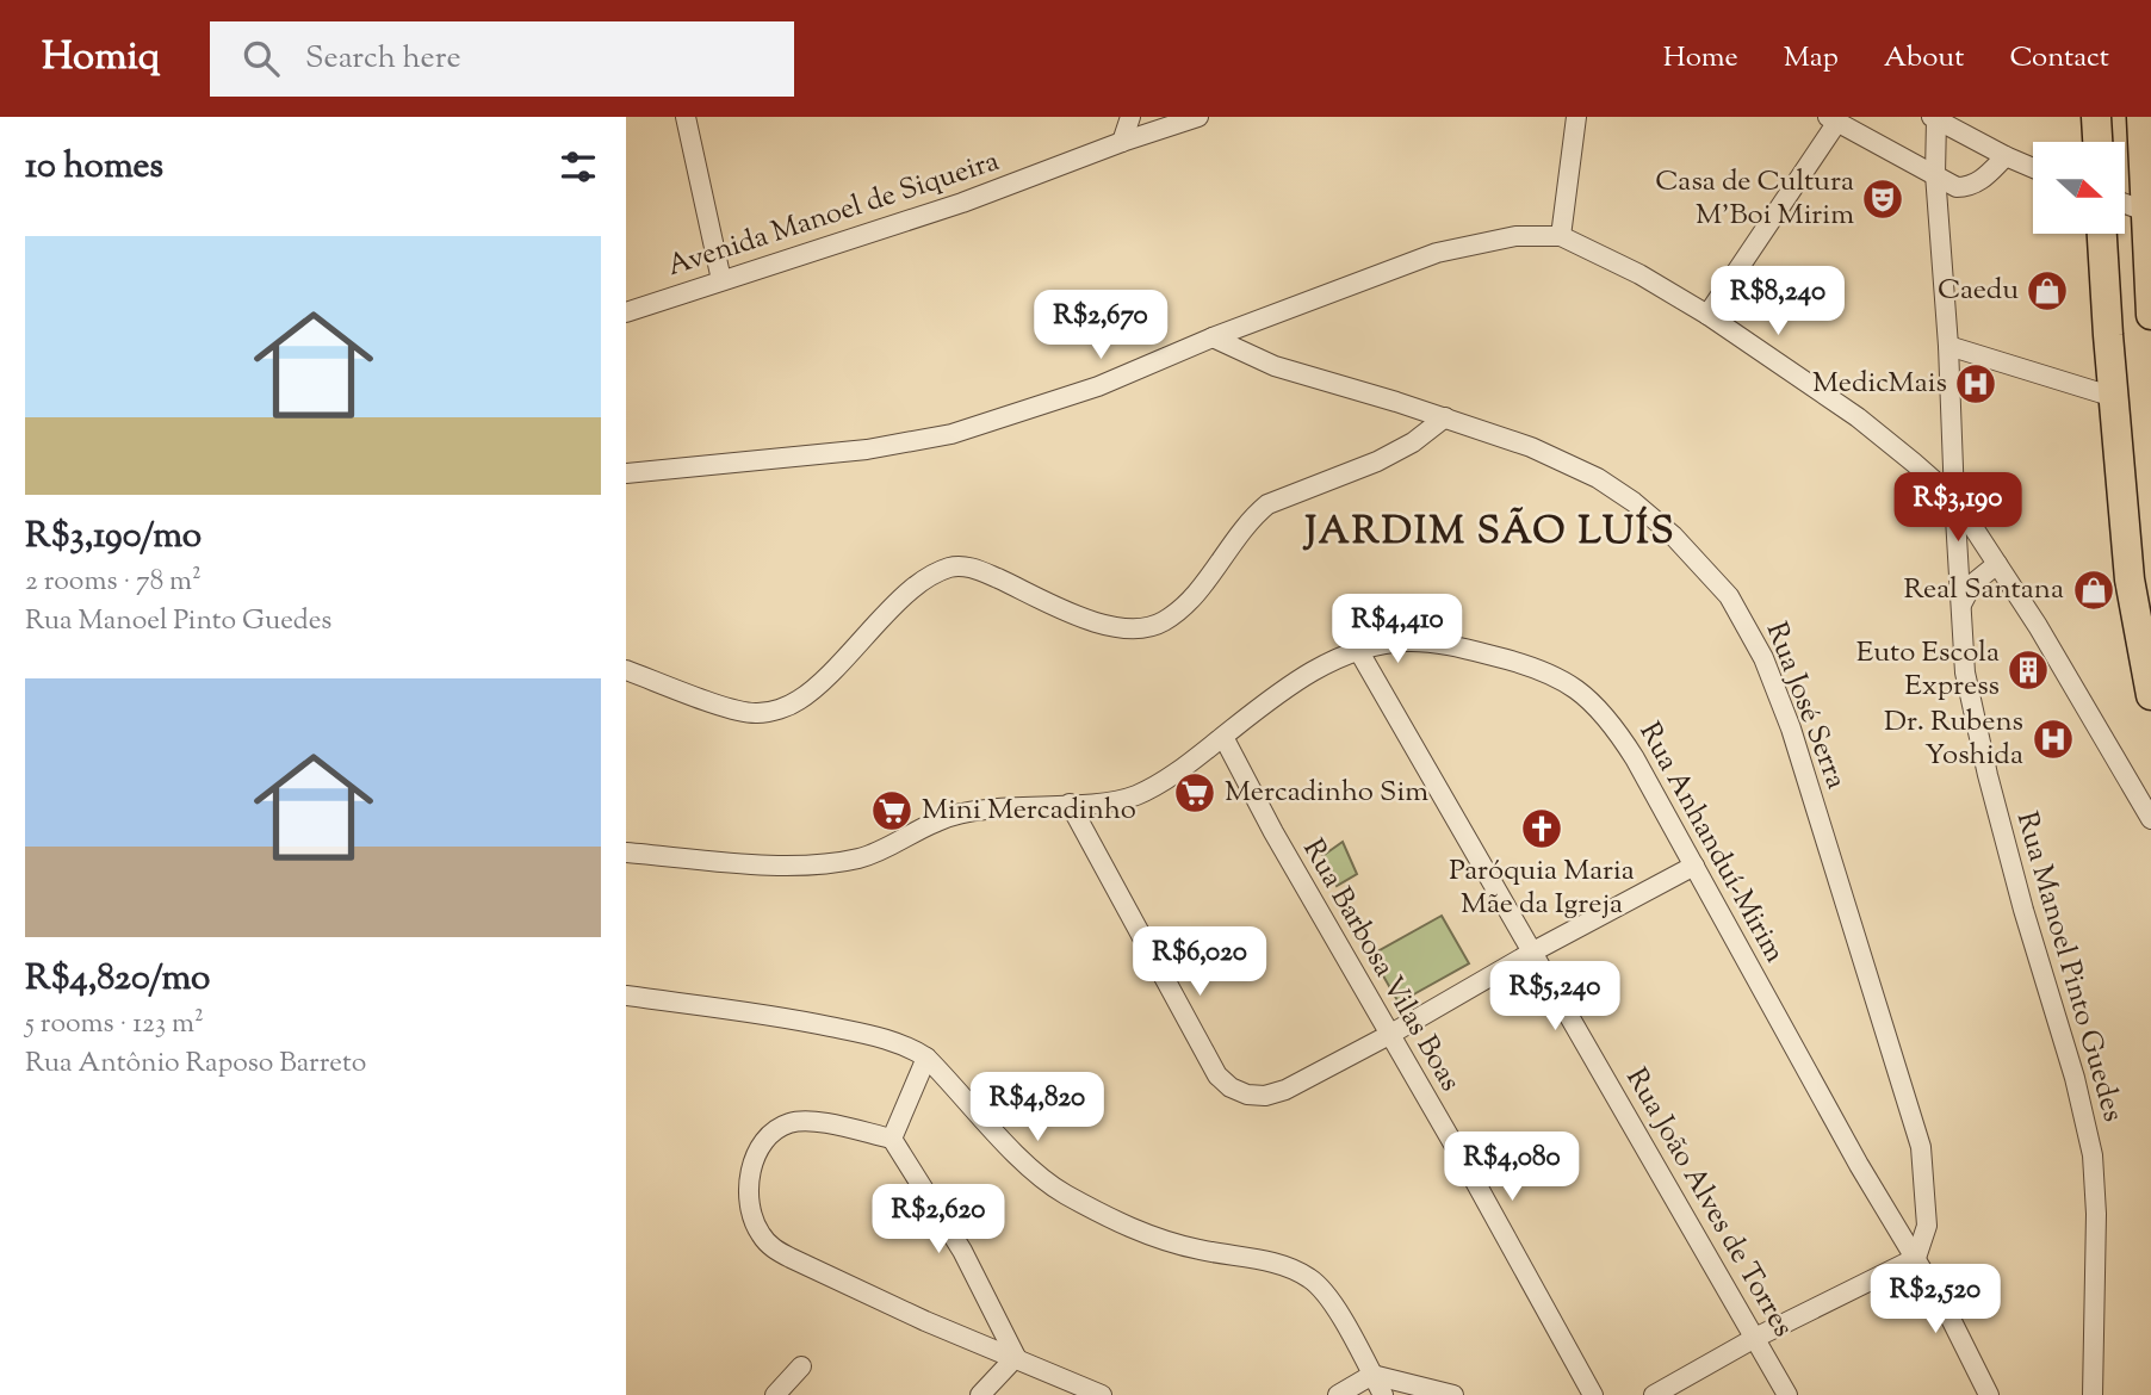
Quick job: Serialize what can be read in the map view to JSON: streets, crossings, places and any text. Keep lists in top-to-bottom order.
{
  "streets": {
    "street": [
      "Avenida Manoel de Siqueira",
      "Rua José Serra",
      "Rua Anhanduí-Mirim",
      "Rua Barbosa Vilas Boas",
      "Rua Manoel Pinto Guedes",
      "Rua João Alves de Torres"
    ]
  },
  "crossings": [
    ["Rua José Serra", "Rua Anhanduí-Mirim"],
    ["Rua Anhanduí-Mirim", "Rua Barbosa Vilas Boas"],
    ["Rua Anhanduí-Mirim", "Rua João Alves de Torres"]
  ],
  "districts": ["JARDIM SÃO LUÍS"],
  "places": {
    "theatre": ["Casa de Cultura M'Boi Mirim"],
    "shop": ["Caedu", "Real Santana"],
    "hospital": ["MedicMais", "Dr. Rubens Yoshida"],
    "building": ["Euto Escola Express"],
    "supermarket": ["Mercadinho Sim", "Mini Mercadinho"],
    "church": ["Paróquia Maria Mãe da Igreja"]
  },
  "north": "right",
  "page": {
    "header": "Homiq",
    "search": "Search here",
    "nav": [
      "Home",
      "Map",
      "About",
      "Contact"
    ],
    "heading": "10 homes",
    "list": [
      {
        "name": "R$3,190/mo",
        "note": "2 rooms · 78 m² · Rua Manoel Pinto Guedes"
      },
      {
        "name": "R$4,820/mo",
        "note": "5 rooms · 123 m² · Rua Antônio Raposo Barreto"
      }
    ],
    "price": [
      "R$8,240",
      "R$2,670",
      "R$3,190",
      "R$4,410",
      "R$6,020",
      "R$5,240",
      "R$4,820",
      "R$4,080",
      "R$2,620",
      "R$2,520"
    ]
  }
}
